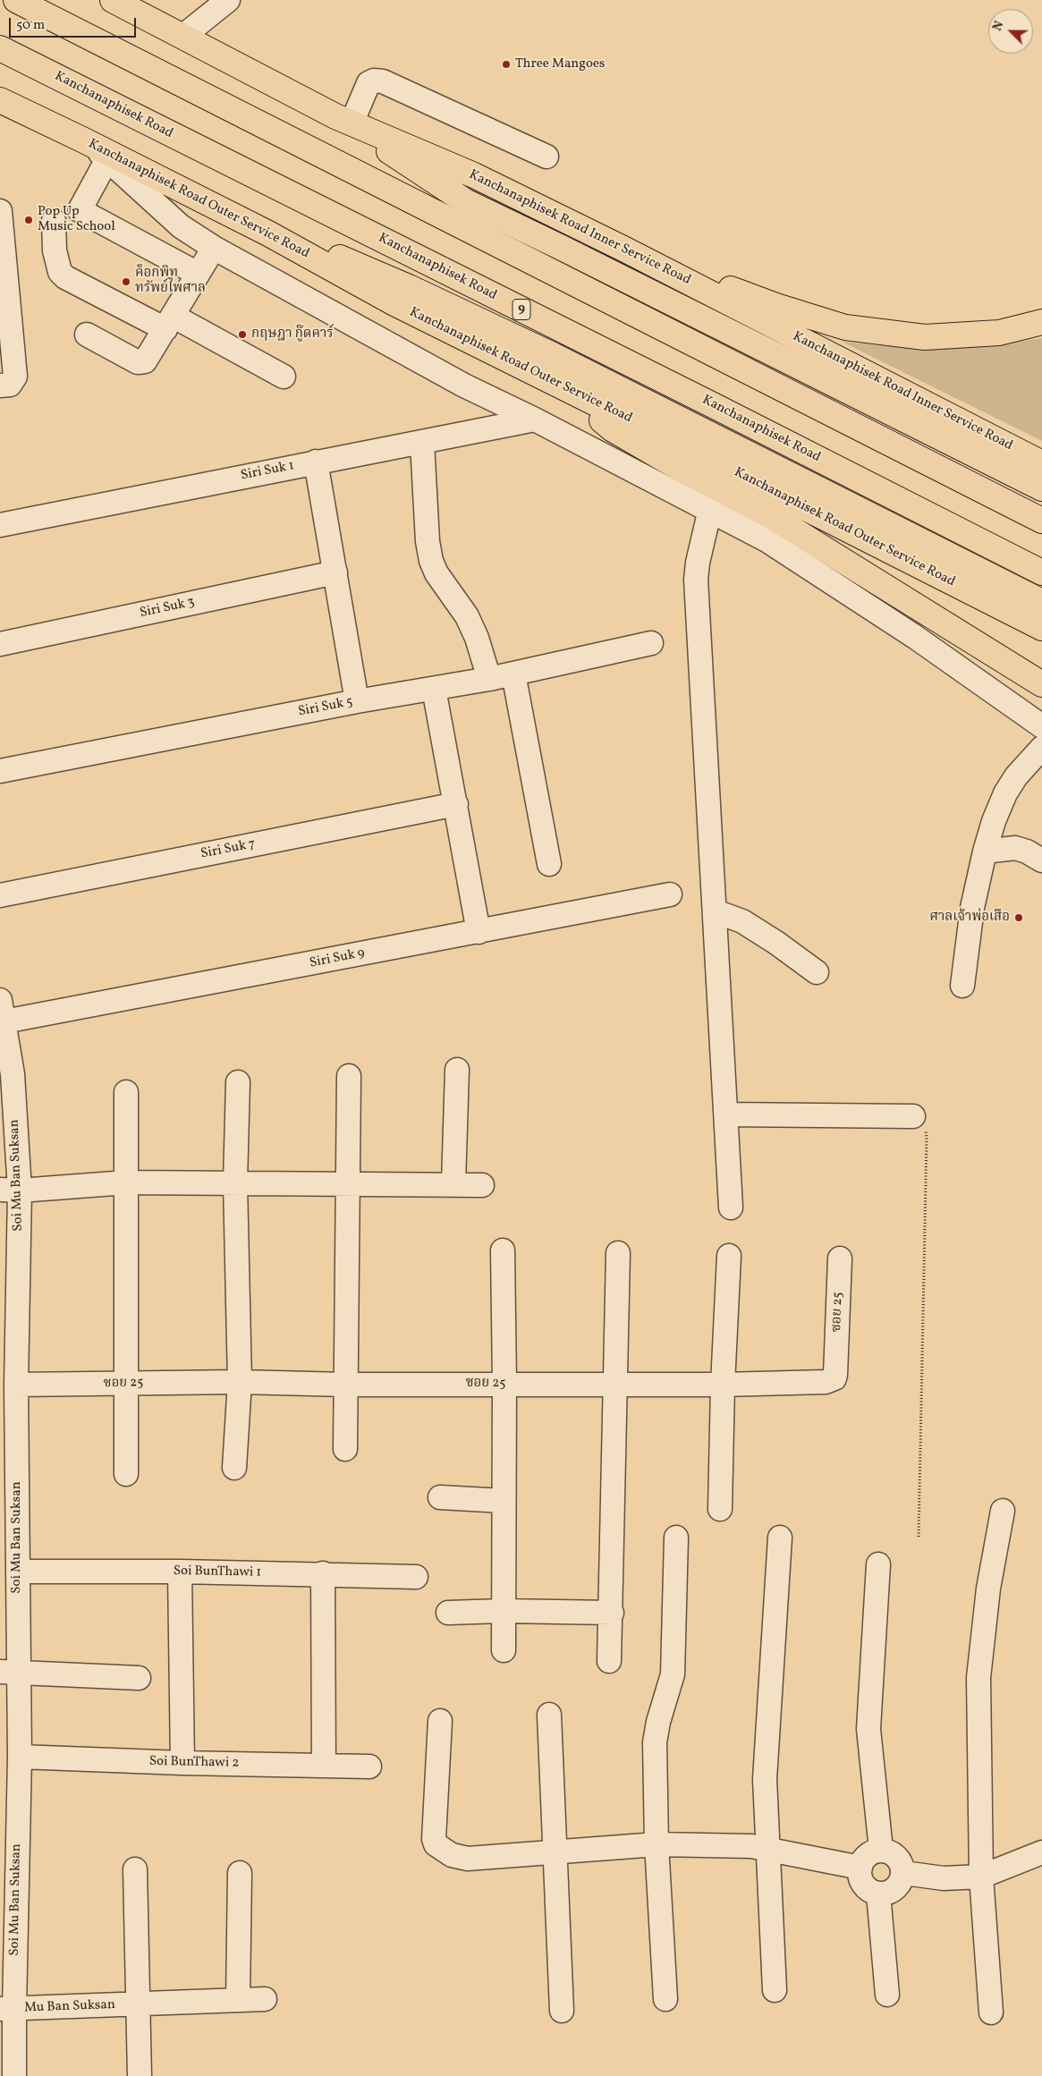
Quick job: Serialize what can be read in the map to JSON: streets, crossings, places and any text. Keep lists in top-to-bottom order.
{
  "streets": {
    "main road": [
      "Kanchanaphisek Road",
      "Kanchanaphisek Road Outer Service Road",
      "Kanchanaphisek Road Inner Service Road",
      "9"
    ],
    "street": [
      "Siri Suk 1",
      "Siri Suk 3",
      "Siri Suk 5",
      "Siri Suk 7",
      "Siri Suk 9",
      "Soi Mu Ban Suksan",
      "ซอย 25",
      "Soi BunThawi 1",
      "Soi BunThawi 2",
      "Mu Ban Suksan"
    ]
  },
  "crossings": [
    ["Siri Suk 9", "Soi Mu Ban Suksan"],
    ["Soi Mu Ban Suksan", "ซอย 25"],
    ["Soi Mu Ban Suksan", "Soi BunThawi 1"],
    ["Soi Mu Ban Suksan", "Soi BunThawi 2"],
    ["Soi Mu Ban Suksan", "Mu Ban Suksan"]
  ],
  "places": [
    "Three Mangoes",
    "Pop Up Music School",
    "ค็อกพิท ทรัพย์ไพศาล",
    "กฤษฎา กู๊ดคาร์",
    "ศาลเจ้าพ่อเสือ"
  ],
  "scale_bar": "50 m",
  "north": "top left"
}
